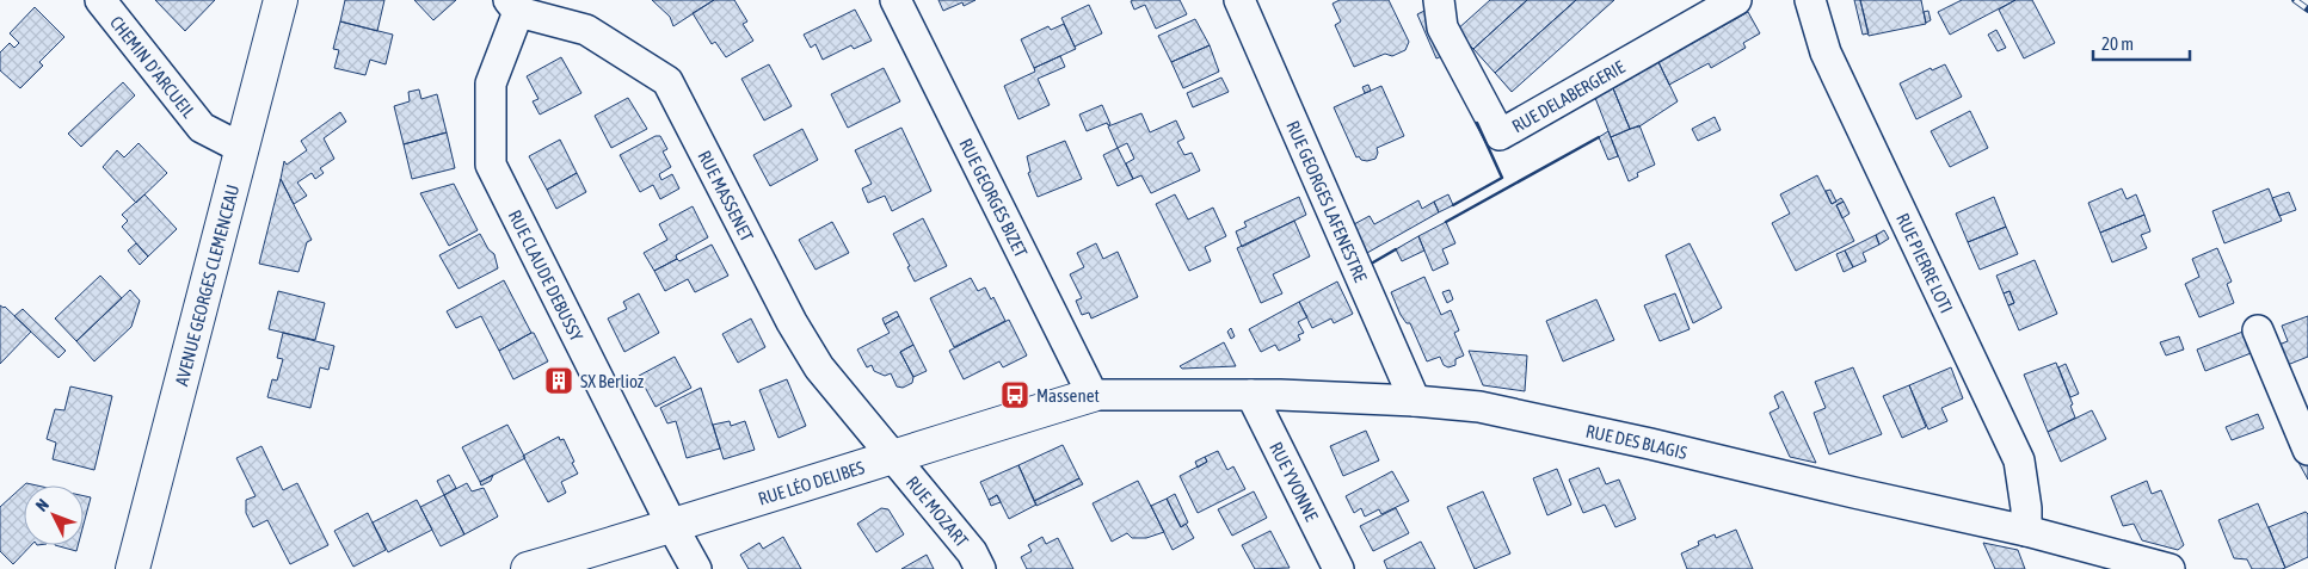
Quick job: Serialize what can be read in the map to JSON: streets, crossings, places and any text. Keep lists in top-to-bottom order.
{
  "streets": {
    "street": [
      "CHEMIN D'ARCUEIL",
      "RUE DELABERGERIE",
      "RUE MASSENET",
      "RUE GEORGES BIZET",
      "RUE GEORGES LAFENESTRE",
      "RUE PIERRE LOTI",
      "RUE CLAUDE DEBUSSY",
      "AVENUE GEORGES CLEMENCEAU",
      "RUE DES BLAGIS",
      "RUE LÉO DELIBES",
      "RUE YVONNE",
      "RUE MOZART"
    ]
  },
  "crossings": [
    ["CHEMIN D'ARCUEIL", "AVENUE GEORGES CLEMENCEAU"],
    ["RUE MASSENET", "RUE CLAUDE DEBUSSY"],
    ["RUE MASSENET", "RUE LÉO DELIBES"],
    ["RUE MASSENET", "RUE MOZART"],
    ["RUE GEORGES BIZET", "RUE DES BLAGIS"],
    ["RUE GEORGES BIZET", "RUE LÉO DELIBES"],
    ["RUE GEORGES LAFENESTRE", "RUE DES BLAGIS"],
    ["RUE PIERRE LOTI", "RUE DES BLAGIS"],
    ["RUE CLAUDE DEBUSSY", "RUE LÉO DELIBES"],
    ["RUE DES BLAGIS", "RUE LÉO DELIBES"],
    ["RUE DES BLAGIS", "RUE YVONNE"],
    ["RUE LÉO DELIBES", "RUE MOZART"]
  ],
  "places": {
    "building": ["SX Berlioz"],
    "bus stop": ["Massenet"]
  },
  "scale_bar": "20 m",
  "north": "top left"
}
